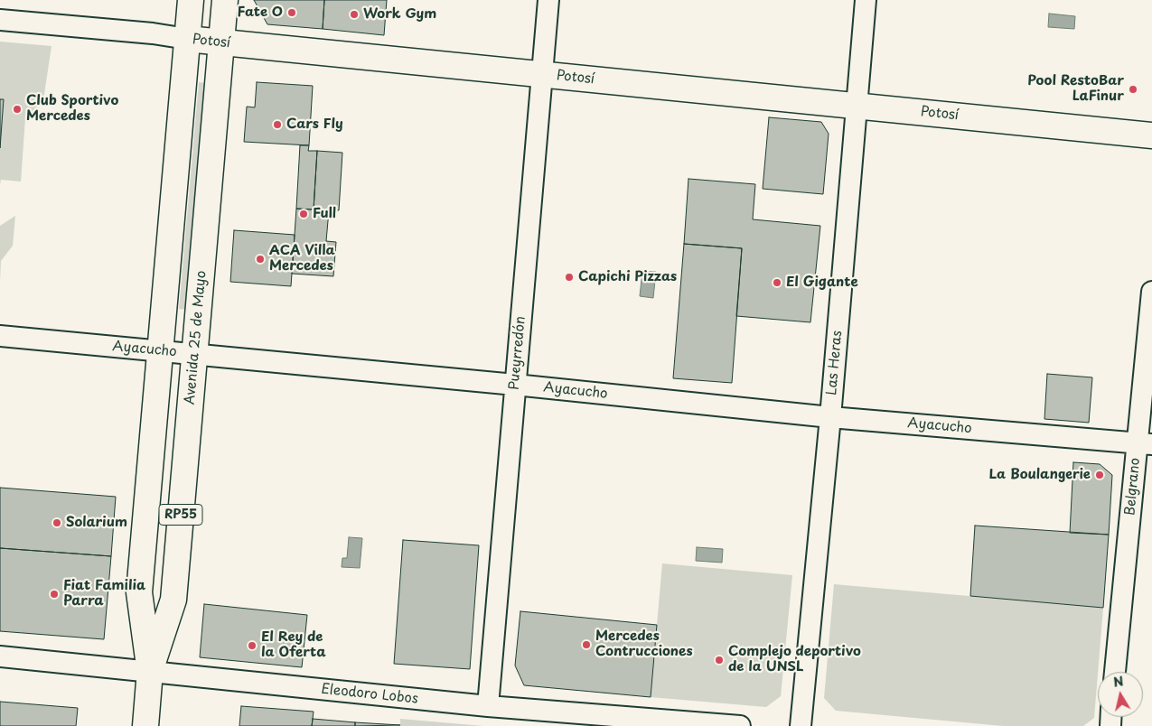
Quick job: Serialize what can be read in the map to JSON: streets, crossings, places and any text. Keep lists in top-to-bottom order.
{
  "streets": {
    "main road": ["Potosí", "Avenida 25 de Mayo", "RP55"],
    "street": [
      "Ayacucho",
      "Pueyrredón",
      "Las Heras",
      "Belgrano",
      "Eleodoro Lobos"
    ]
  },
  "crossings": [
    ["Potosí", "Avenida 25 de Mayo"],
    ["Potosí", "Pueyrredón"],
    ["Potosí", "Las Heras"],
    ["Avenida 25 de Mayo", "Ayacucho"],
    ["Avenida 25 de Mayo", "Eleodoro Lobos"],
    ["Ayacucho", "Pueyrredón"],
    ["Ayacucho", "Las Heras"],
    ["Ayacucho", "Belgrano"],
    ["Pueyrredón", "Eleodoro Lobos"]
  ],
  "places": [
    "Fate O",
    "Work Gym",
    "Pool RestoBar LaFinur",
    "Club Sportivo Mercedes",
    "Cars Fly",
    "Full",
    "ACA Villa Mercedes",
    "Capichi Pizzas",
    "El Gigante",
    "La Boulangerie",
    "Solarium",
    "Fiat Familia Parra",
    "Mercedes Contrucciones",
    "El Rey de la Oferta",
    "Complejo deportivo de la UNSL"
  ],
  "north": "top"
}
